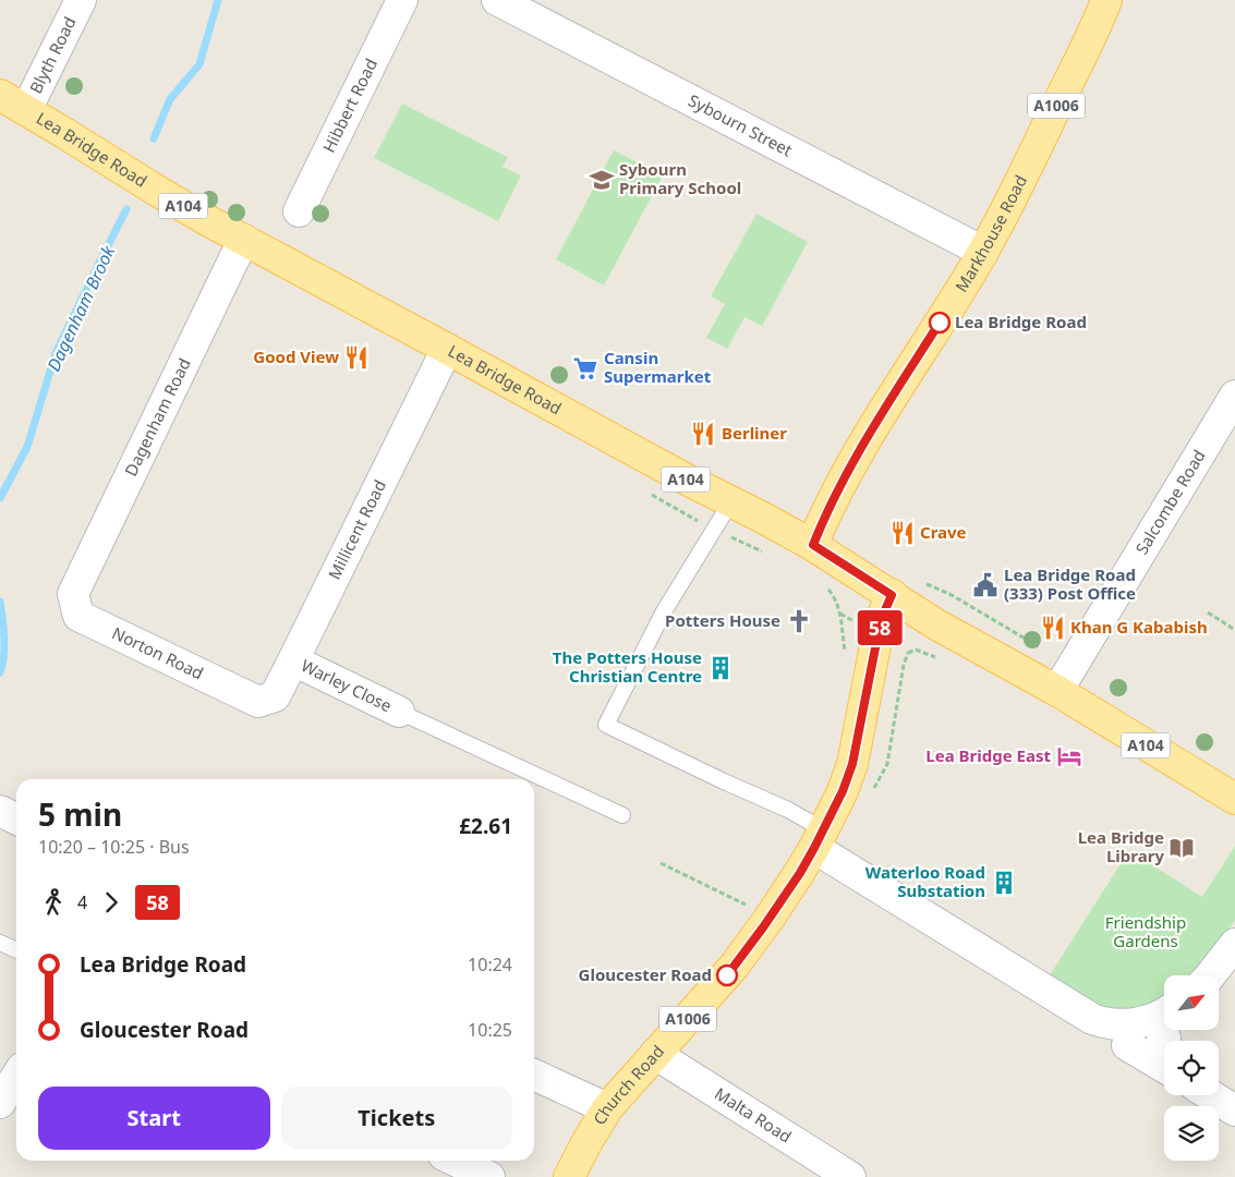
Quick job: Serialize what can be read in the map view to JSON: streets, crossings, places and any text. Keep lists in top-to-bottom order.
{
  "streets": {
    "main road": [
      "A1006",
      "Lea Bridge Road",
      "A104",
      "Markhouse Road",
      "Church Road"
    ],
    "street": [
      "Blyth Road",
      "Hibbert Road",
      "Sybourn Street",
      "Dagenham Road",
      "Salcombe Road",
      "Millicent Road",
      "Norton Road",
      "Warley Close",
      "Malta Road"
    ]
  },
  "crossings": [
    ["Blyth Road", "Lea Bridge Road"],
    ["Sybourn Street", "Markhouse Road"],
    ["Lea Bridge Road", "Markhouse Road"],
    ["Lea Bridge Road", "Dagenham Road"],
    ["Lea Bridge Road", "Salcombe Road"],
    ["Lea Bridge Road", "Millicent Road"],
    ["Lea Bridge Road", "Church Road"],
    ["Dagenham Road", "Norton Road"],
    ["Millicent Road", "Norton Road"],
    ["Millicent Road", "Warley Close"],
    ["Church Road", "Malta Road"]
  ],
  "water": ["Dagenham Brook"],
  "parks": ["Friendship Gardens"],
  "places": {
    "school or university": ["Sybourn Primary School"],
    "other": ["Lea Bridge Road", "Gloucester Road"],
    "restaurant": [
      "Good View",
      "Berliner",
      "Crave",
      "Khan G Kababish"
    ],
    "supermarket": ["Cansin Supermarket"],
    "public building": ["Lea Bridge Road (333) Post Office"],
    "church": ["Potters House"],
    "building": ["The Potters House Christian Centre", "Waterloo Road Substation"],
    "hotel": ["Lea Bridge East"],
    "library": ["Lea Bridge Library"]
  },
  "lines": ["bus line 58"],
  "north": "top right",
  "page": {
    "on_map": "58",
    "heading": ["5 min", "10:20 – 10:25 · Bus", "£2.61"],
    "legs": ["4", "58"],
    "list": [
      {
        "name": "Lea Bridge Road",
        "value": "10:24"
      },
      {
        "name": "Gloucester Road",
        "value": "10:25"
      }
    ],
    "buttons": ["Start", "Tickets"]
  }
}
